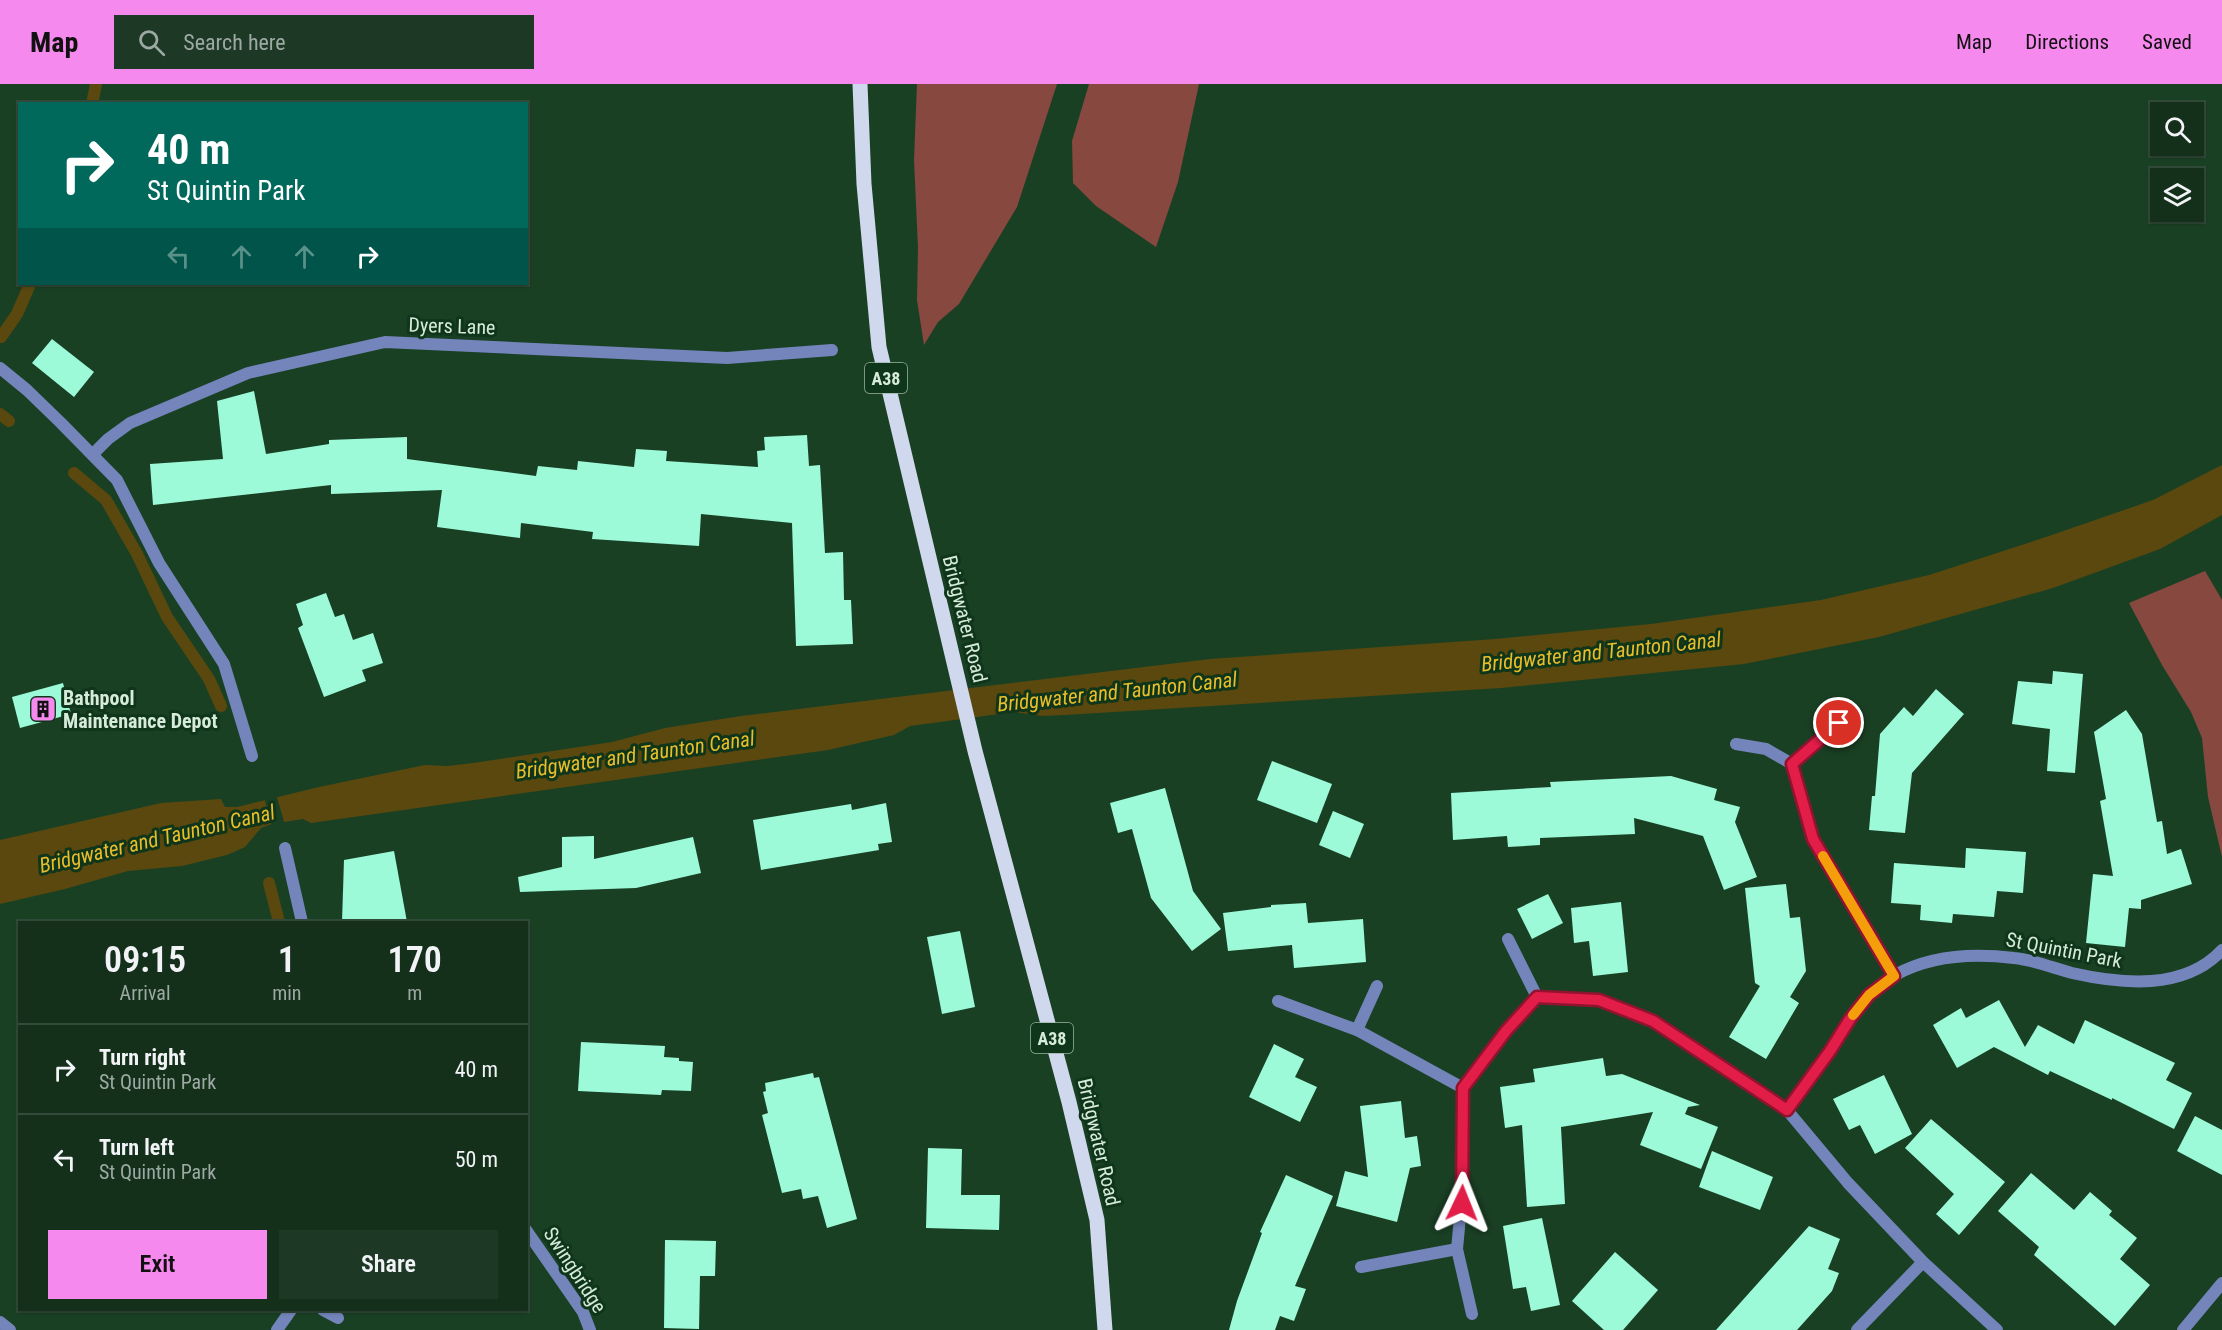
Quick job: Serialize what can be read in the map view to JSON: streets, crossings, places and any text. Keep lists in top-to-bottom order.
{
  "streets": {
    "main road": ["A38", "Bridgwater Road"],
    "street": ["Dyers Lane", "St Quintin Park", "Swingbridge"]
  },
  "water": ["Bridgwater and Taunton Canal"],
  "places": {
    "building": ["Bathpool Maintenance Depot"]
  },
  "page": {
    "header": "Map",
    "search": "Search here",
    "nav": ["Map", "Directions", "Saved"],
    "turn": ["40 m", "St Quintin Park"],
    "eta": [
      "09:15",
      "Arrival",
      "1",
      "min",
      "170",
      "m"
    ],
    "list": [
      {
        "name": "Turn right",
        "note": "St Quintin Park",
        "value": "40 m"
      },
      {
        "name": "Turn left",
        "note": "St Quintin Park",
        "value": "50 m"
      }
    ],
    "buttons": ["Exit", "Share"]
  }
}
